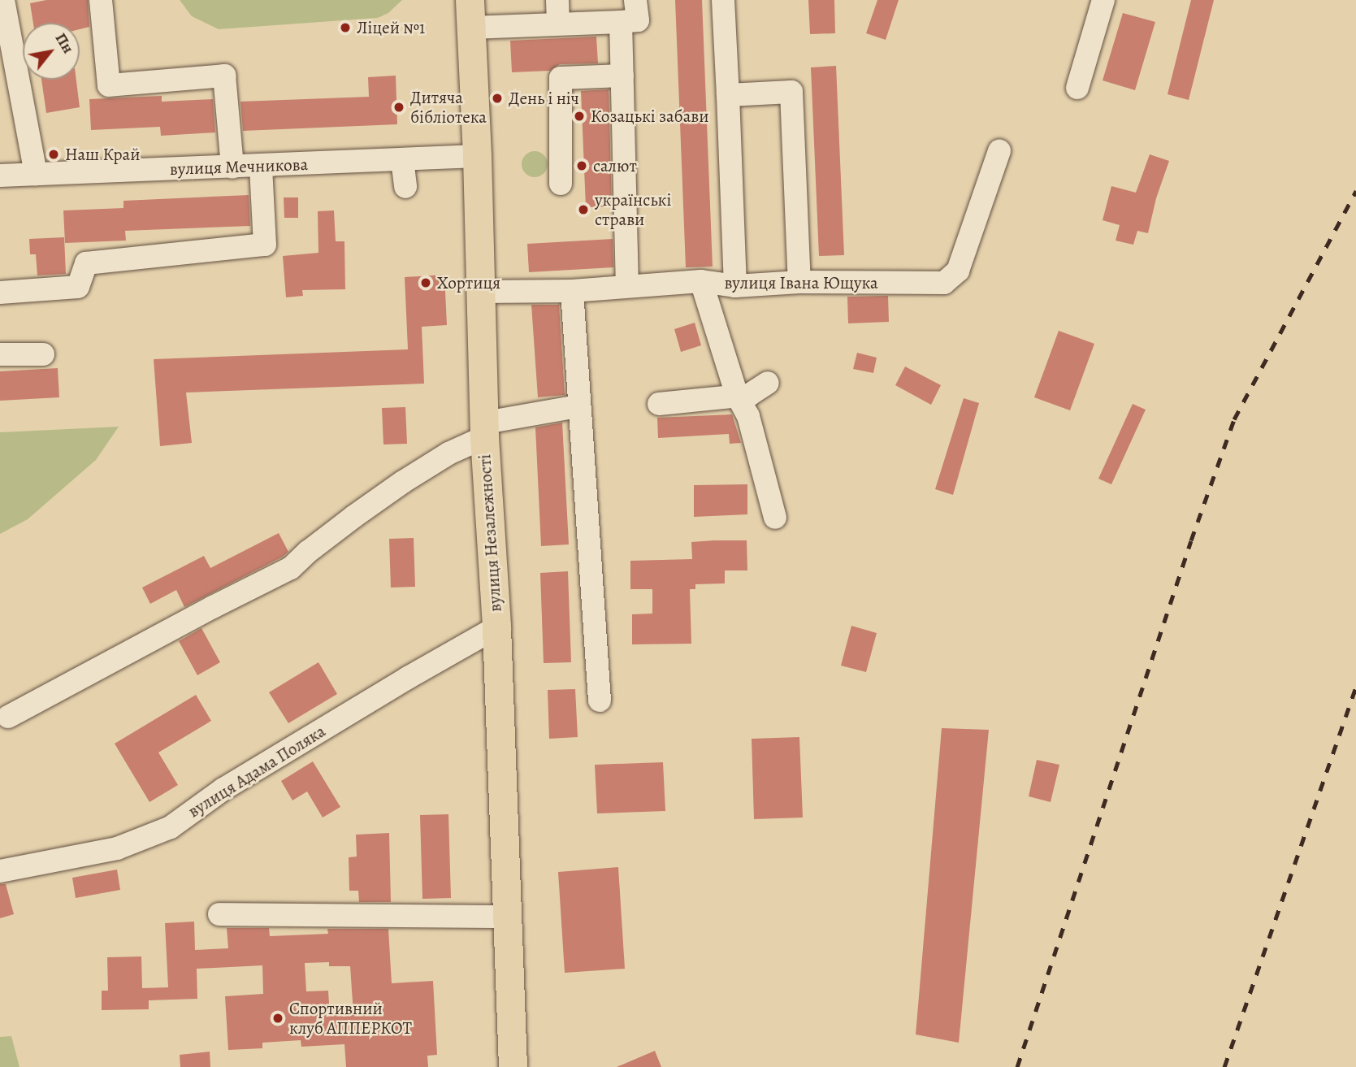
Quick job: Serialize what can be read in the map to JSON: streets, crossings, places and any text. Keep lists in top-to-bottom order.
{
  "streets": {
    "main road": ["вулиця Незалежності"],
    "street": ["вулиця Мечникова", "вулиця Івана Ющука", "вулиця Адама Поляка"]
  },
  "crossings": [
    ["вулиця Мечникова", "вулиця Незалежності"],
    ["вулиця Івана Ющука", "вулиця Незалежності"],
    ["вулиця Незалежності", "вулиця Адама Поляка"]
  ],
  "places": [
    "Ліцей №1",
    "День і ніч",
    "Дитяча бібліотека",
    "Козацькі забави",
    "Наш Край",
    "салют",
    "українські страви",
    "Хортиця",
    "Спортивний клуб АППЕРКОТ"
  ],
  "north": "top right"
}
